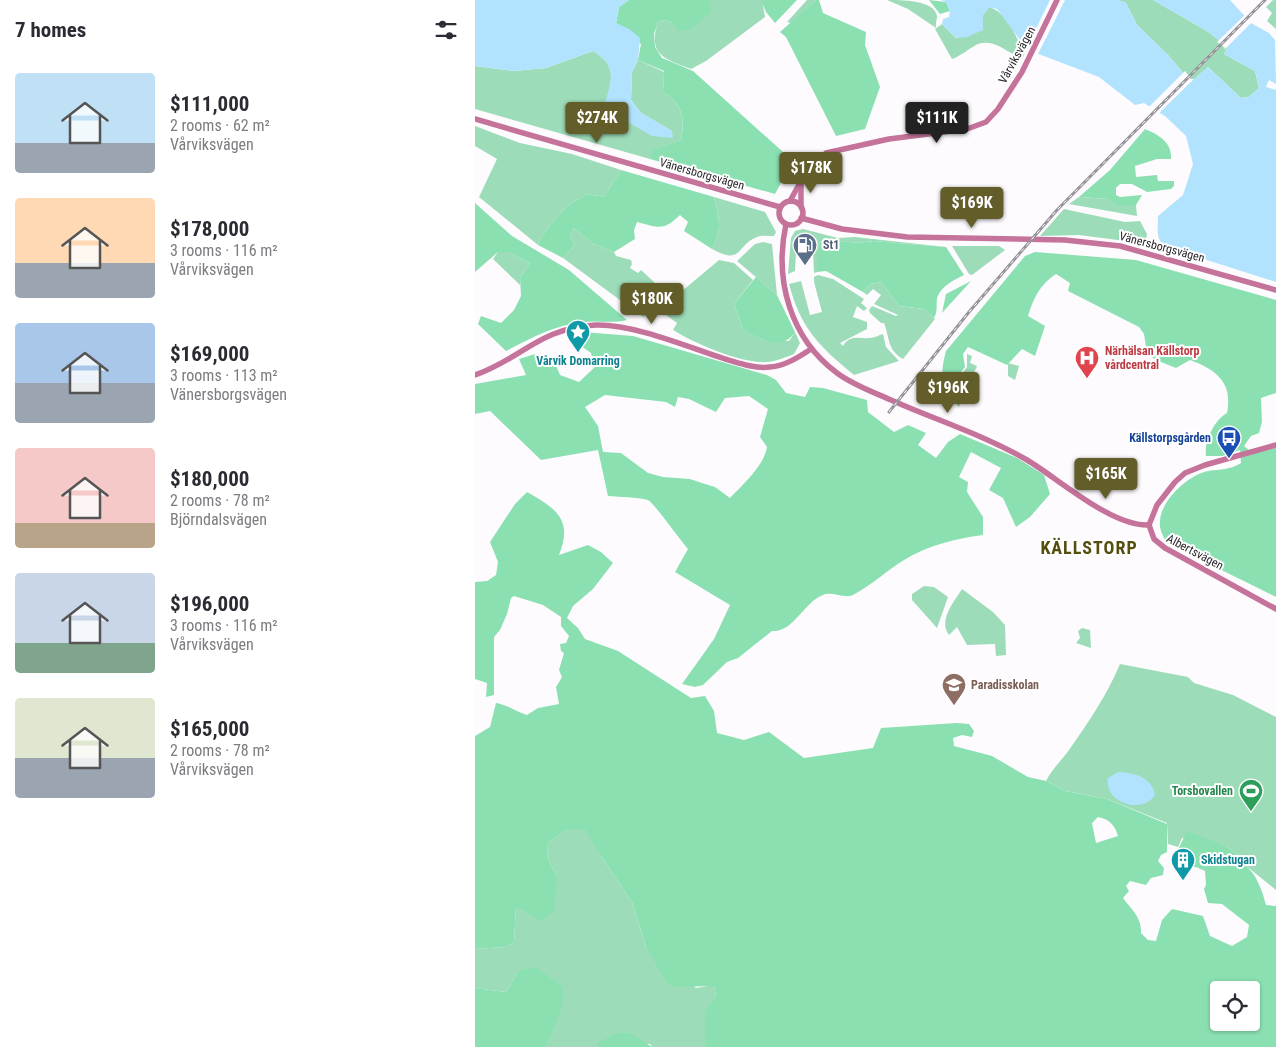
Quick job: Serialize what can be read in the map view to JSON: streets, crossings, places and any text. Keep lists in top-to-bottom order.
{
  "streets": {
    "street": ["Vårviksvägen", "Vänersborgsvägen", "Albertsvägen"]
  },
  "crossings": [
    ["Vårviksvägen", "Vänersborgsvägen"]
  ],
  "districts": ["KÄLLSTORP"],
  "places": {
    "fuel station": ["St1"],
    "place": ["Vårvik Domarring"],
    "hospital": ["Närhälsan Källstorp vårdcentral"],
    "bus stop": ["Källstorpsgården"],
    "school or university": ["Paradisskolan"],
    "sports": ["Torsbovallen"],
    "building": ["Skidstugan"]
  },
  "page": {
    "heading": "7 homes",
    "list": [
      {
        "name": "$111,000",
        "note": "2 rooms · 62 m² · Vårviksvägen"
      },
      {
        "name": "$178,000",
        "note": "3 rooms · 116 m² · Vårviksvägen"
      },
      {
        "name": "$169,000",
        "note": "3 rooms · 113 m² · Vänersborgsvägen"
      },
      {
        "name": "$180,000",
        "note": "2 rooms · 78 m² · Björndalsvägen"
      },
      {
        "name": "$196,000",
        "note": "3 rooms · 116 m² · Vårviksvägen"
      },
      {
        "name": "$165,000",
        "note": "2 rooms · 78 m² · Vårviksvägen"
      }
    ],
    "price": [
      "$274K",
      "$111K",
      "$178K",
      "$169K",
      "$180K",
      "$196K",
      "$165K"
    ]
  }
}
